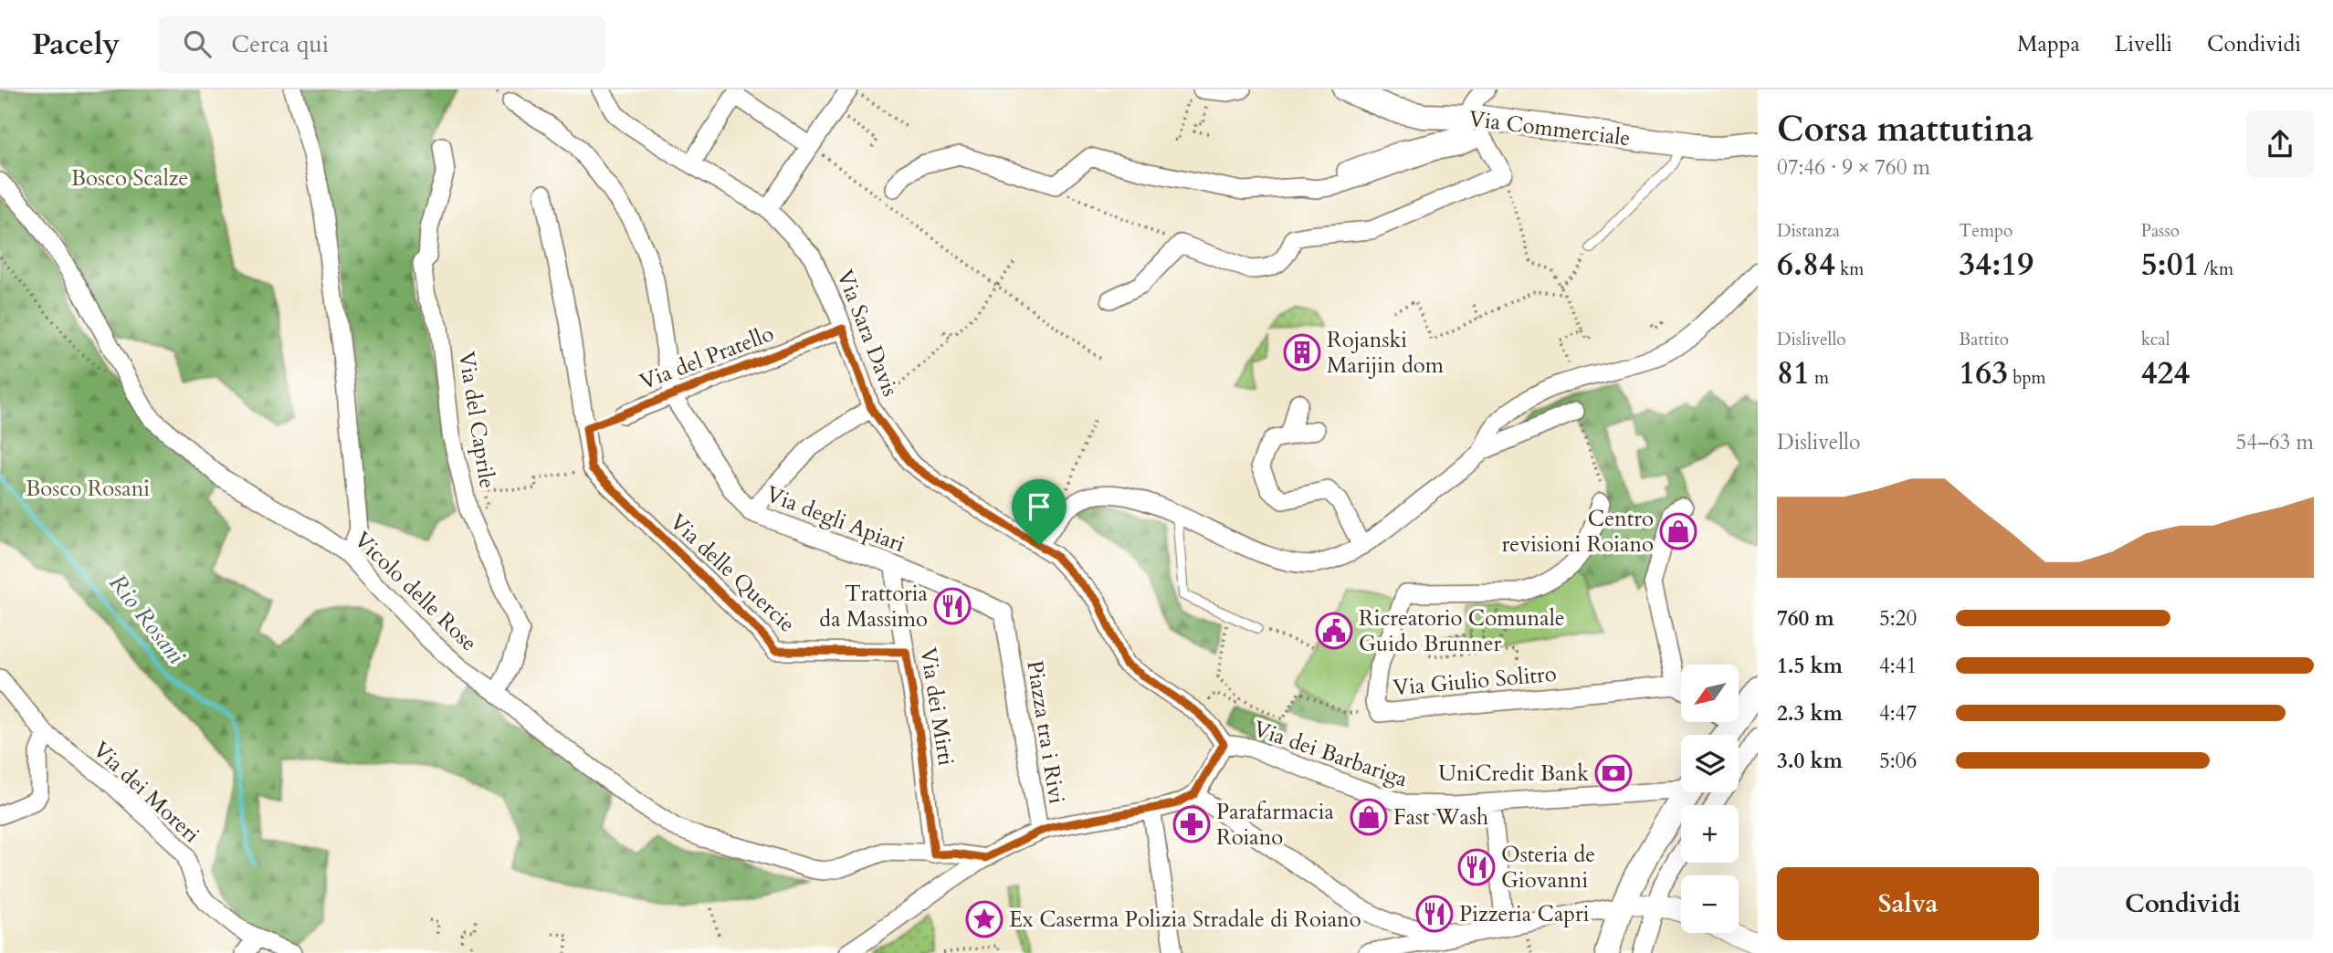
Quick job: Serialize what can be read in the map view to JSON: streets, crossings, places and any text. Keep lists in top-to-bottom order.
{
  "streets": {
    "main road": ["Via Commerciale"],
    "street": [
      "Via Sara Davis",
      "Via del Pratello",
      "Via del Caprile",
      "Via degli Apiari",
      "Via delle Quercie",
      "Vicolo delle Rose",
      "Via Giulio Solitro",
      "Via dei Mirti",
      "Piazza tra i Rivi",
      "Via dei Barbariga",
      "Via dei Moreri"
    ]
  },
  "crossings": [
    ["Via Sara Davis", "Via del Pratello"],
    ["Via Sara Davis", "Via dei Barbariga"],
    ["Via del Pratello", "Via degli Apiari"],
    ["Via del Caprile", "Vicolo delle Rose"],
    ["Via degli Apiari", "Via dei Mirti"],
    ["Via degli Apiari", "Piazza tra i Rivi"],
    ["Via delle Quercie", "Via dei Mirti"],
    ["Vicolo delle Rose", "Via dei Mirti"]
  ],
  "water": ["Rio Rosani"],
  "parks": ["Bosco Scalze", "Bosco Rosani"],
  "places": {
    "building": ["Rojanski Marijin dom"],
    "shop": ["Centro revisioni Roiano", "Fast Wash"],
    "restaurant": ["Trattoria da Massimo", "Osteria de Giovanni", "Pizzeria Capri"],
    "public building": ["Ricreatorio Comunale Guido Brunner"],
    "bank": ["UniCredit Bank"],
    "pharmacy": ["Parafarmacia Roiano"],
    "place": ["Ex Caserma Polizia Stradale di Roiano"]
  },
  "north": "bottom left",
  "page": {
    "header": "Pacely",
    "search": "Cerca qui",
    "nav": ["Mappa", "Livelli", "Condividi"],
    "heading": ["Corsa mattutina", "07:46 · 9 × 760 m"],
    "stats": [
      ["Distanza", "6.84 km"],
      ["Tempo", "34:19"],
      ["Passo", "5:01 /km"],
      ["Dislivello", "81 m"],
      ["Battito", "163 bpm"],
      ["kcal", "424"]
    ],
    "chart": ["Dislivello", "54–63 m"],
    "list": [
      {
        "name": "760 m",
        "note": "5:20"
      },
      {
        "name": "1.5 km",
        "note": "4:41"
      },
      {
        "name": "2.3 km",
        "note": "4:47"
      },
      {
        "name": "3.0 km",
        "note": "5:06"
      }
    ],
    "map_buttons": ["+", "−"],
    "buttons": ["Salva", "Condividi"]
  }
}
